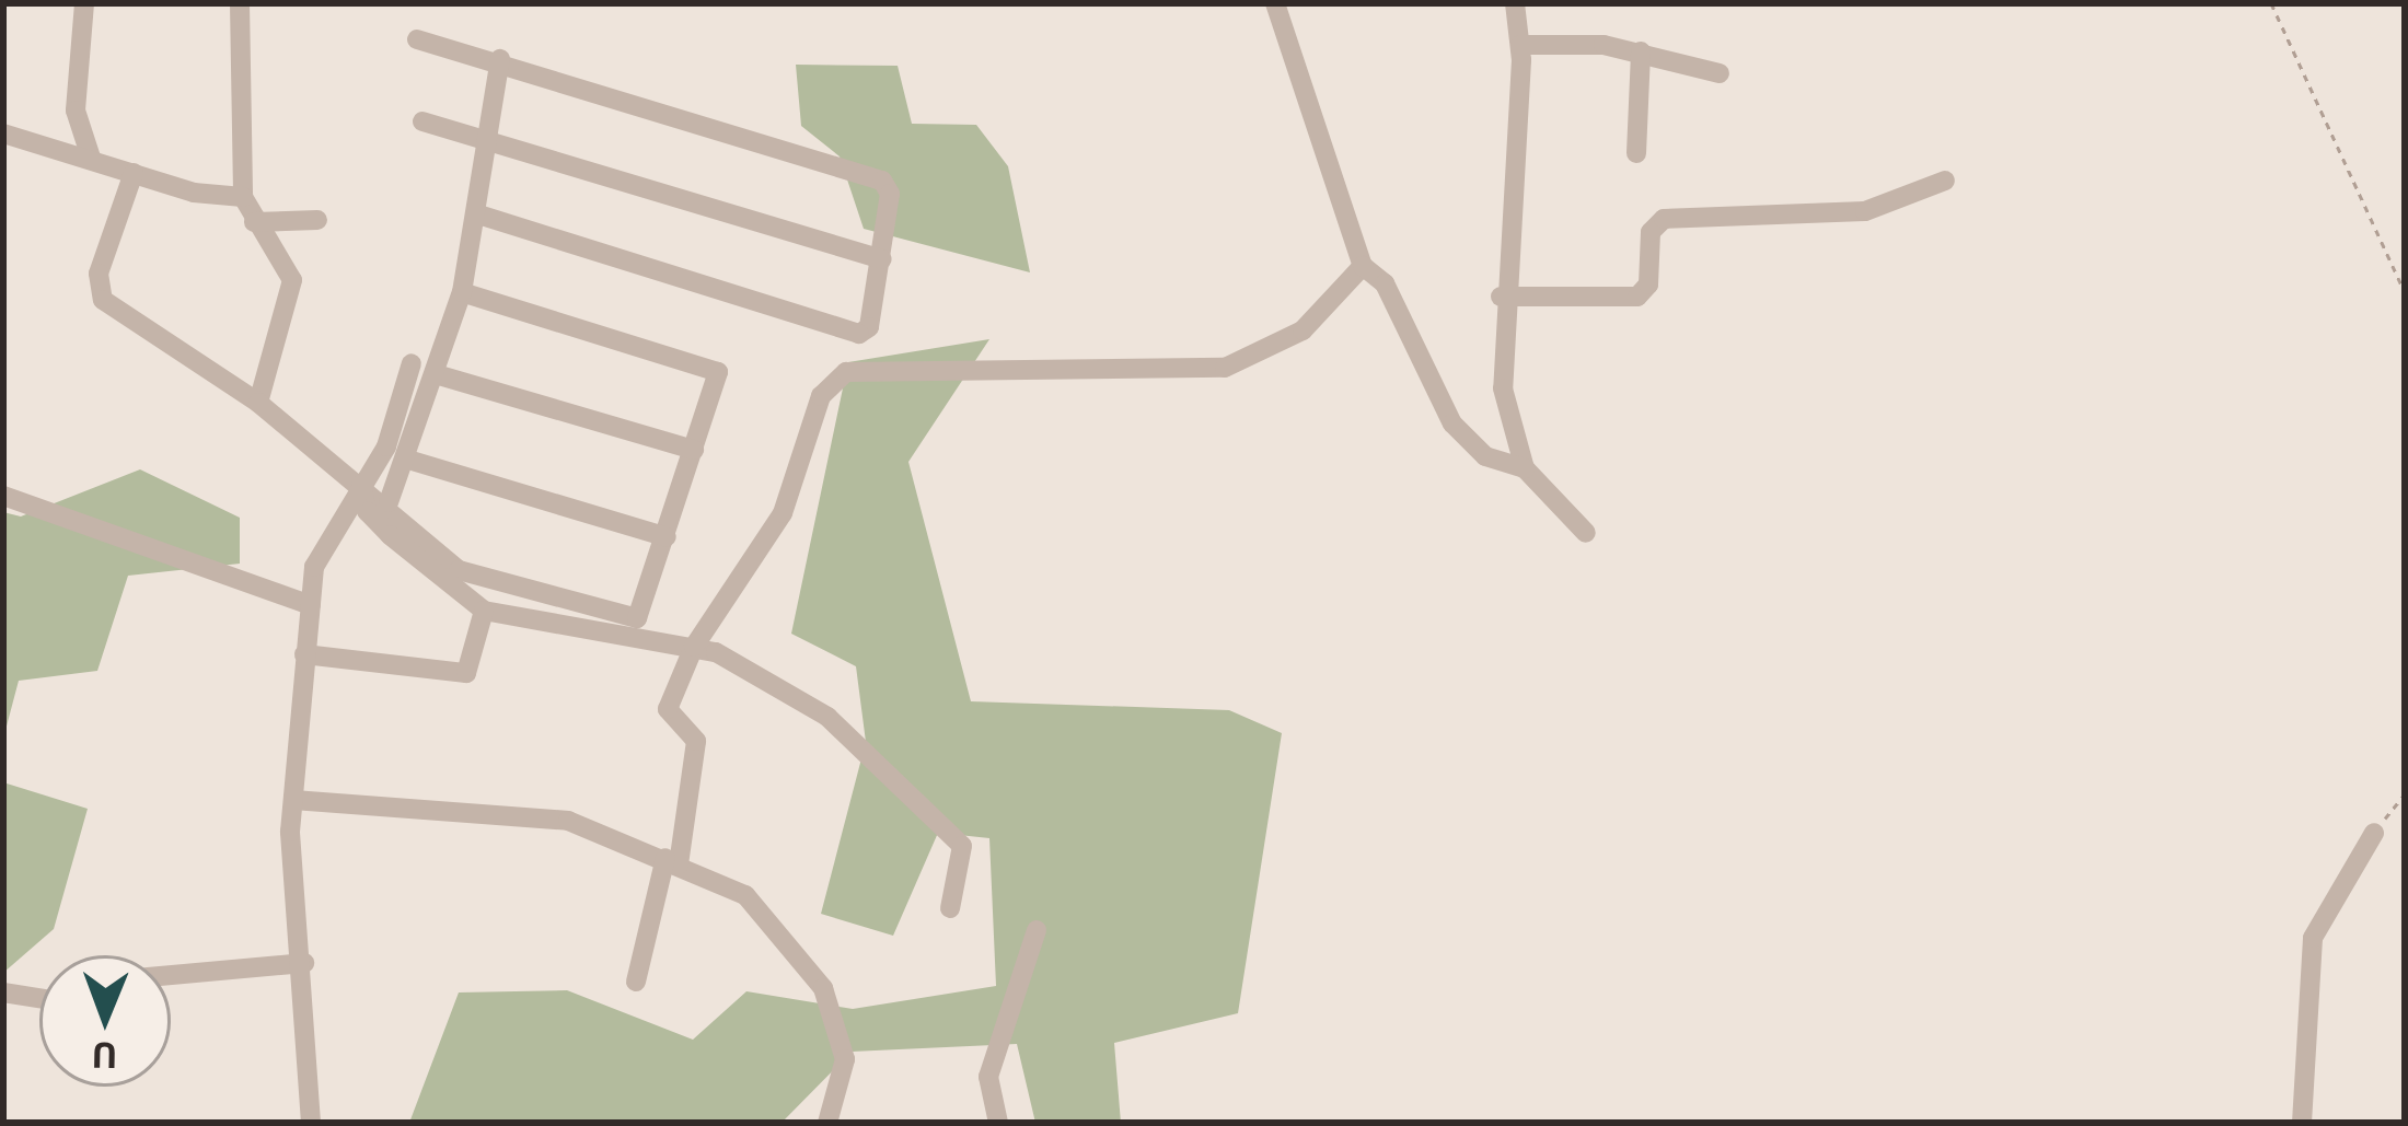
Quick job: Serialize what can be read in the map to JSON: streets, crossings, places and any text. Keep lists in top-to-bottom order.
{
  "north": "bottom"
}
